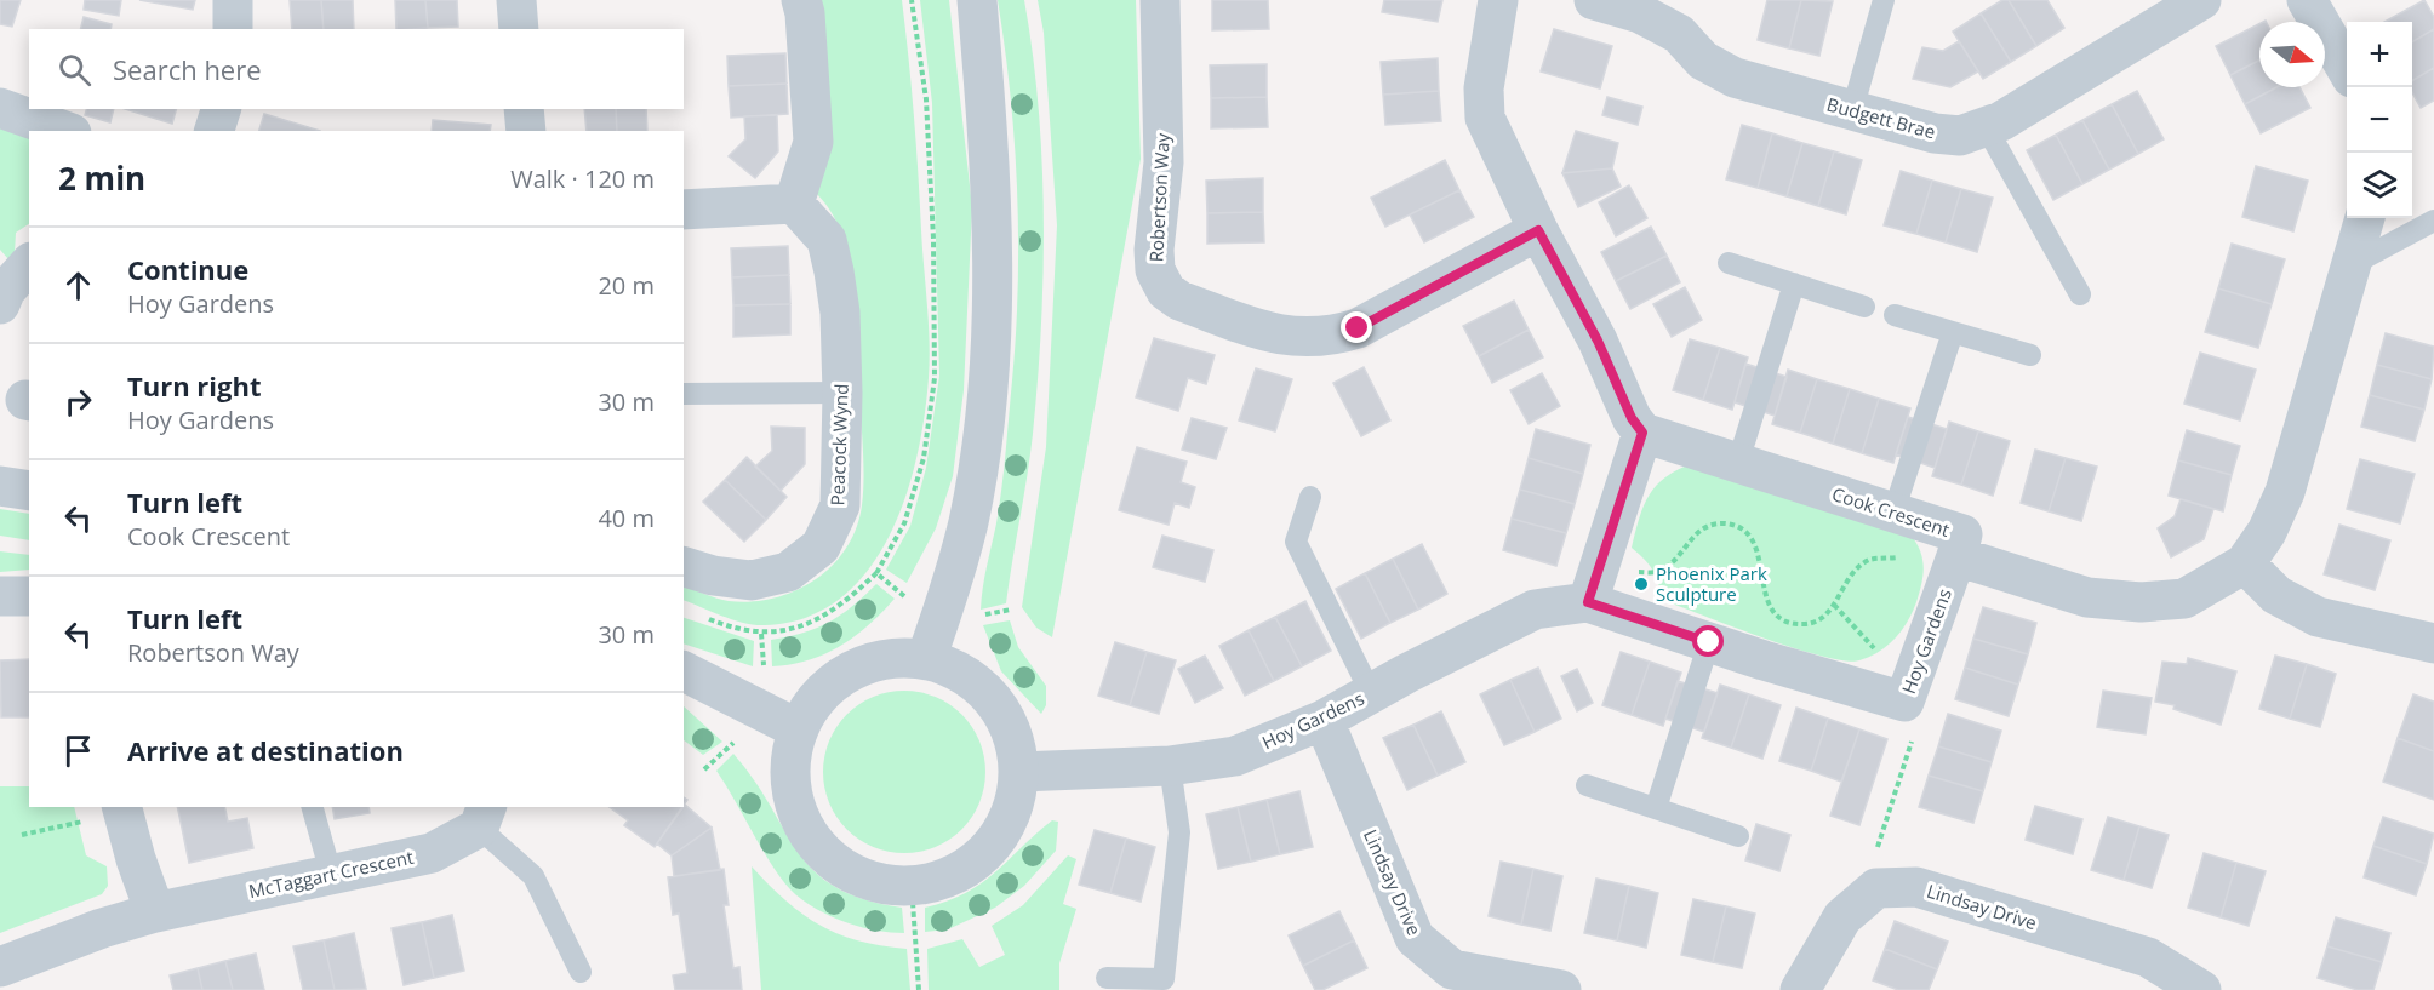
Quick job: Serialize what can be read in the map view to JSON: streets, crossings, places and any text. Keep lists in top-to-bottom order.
{
  "streets": {
    "street": [
      "Budgett Brae",
      "Robertson Way",
      "Peacock Wynd",
      "Cook Crescent",
      "Hoy Gardens",
      "McTaggart Crescent",
      "Lindsay Drive"
    ]
  },
  "crossings": [
    ["Cook Crescent", "Hoy Gardens"],
    ["Hoy Gardens", "Lindsay Drive"]
  ],
  "places": ["Phoenix Park Sculpture"],
  "north": "right",
  "page": {
    "map_buttons": ["+", "−"],
    "search": "Search here",
    "heading": ["2 min", "Walk · 120 m"],
    "list": [
      ["Continue", "Hoy Gardens", "20 m"],
      ["Turn right", "Hoy Gardens", "30 m"],
      ["Turn left", "Cook Crescent", "40 m"],
      ["Turn left", "Robertson Way", "30 m"],
      "Arrive at destination"
    ]
  }
}
